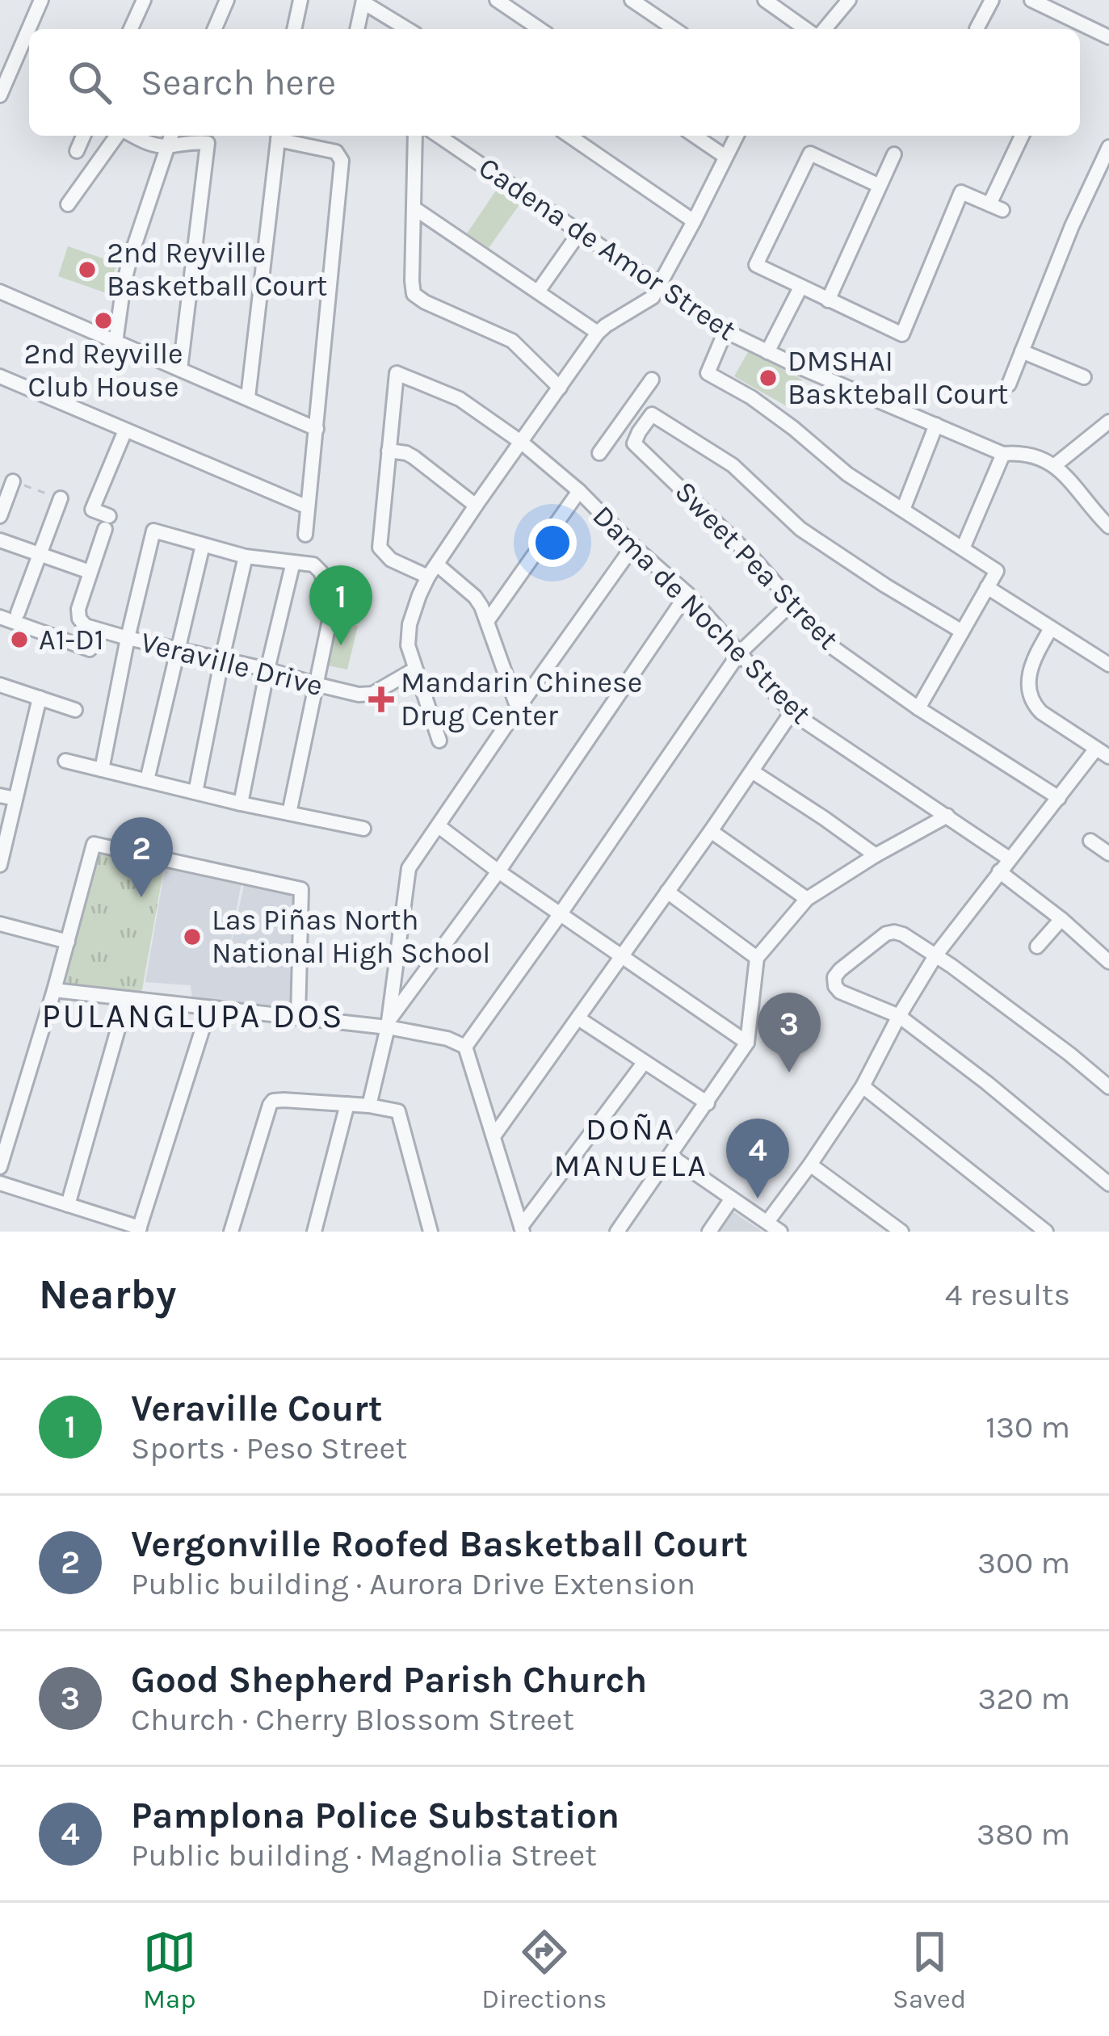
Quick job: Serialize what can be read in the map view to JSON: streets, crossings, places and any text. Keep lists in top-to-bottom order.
{
  "streets": {
    "street": [
      "Cadena de Amor Street",
      "Sweet Pea Street",
      "Dama de Noche Street",
      "Veraville Drive"
    ]
  },
  "districts": ["PULANGLUPA DOS", "DOÑA MANUELA"],
  "places": {
    "other": [
      "2nd Reyville Basketball Court",
      "2nd Reyville Club House",
      "DMSHAI Baskteball Court",
      "A1-D1",
      "Las Piñas North National High School"
    ],
    "health": ["Mandarin Chinese Drug Center"]
  },
  "page": {
    "search": "Search here",
    "pins": [
      "1",
      "2",
      "3",
      "4"
    ],
    "heading": ["Nearby", "4 results"],
    "list": [
      {
        "mark": "1",
        "name": "Veraville Court",
        "note": "Sports · Peso Street",
        "value": "130 m"
      },
      {
        "mark": "2",
        "name": "Vergonville Roofed Basketball Court",
        "note": "Public building · Aurora Drive Extension",
        "value": "300 m"
      },
      {
        "mark": "3",
        "name": "Good Shepherd Parish Church",
        "note": "Church · Cherry Blossom Street",
        "value": "320 m"
      },
      {
        "mark": "4",
        "name": "Pamplona Police Substation",
        "note": "Public building · Magnolia Street",
        "value": "380 m"
      }
    ],
    "nav": ["Map", "Directions", "Saved"]
  }
}
